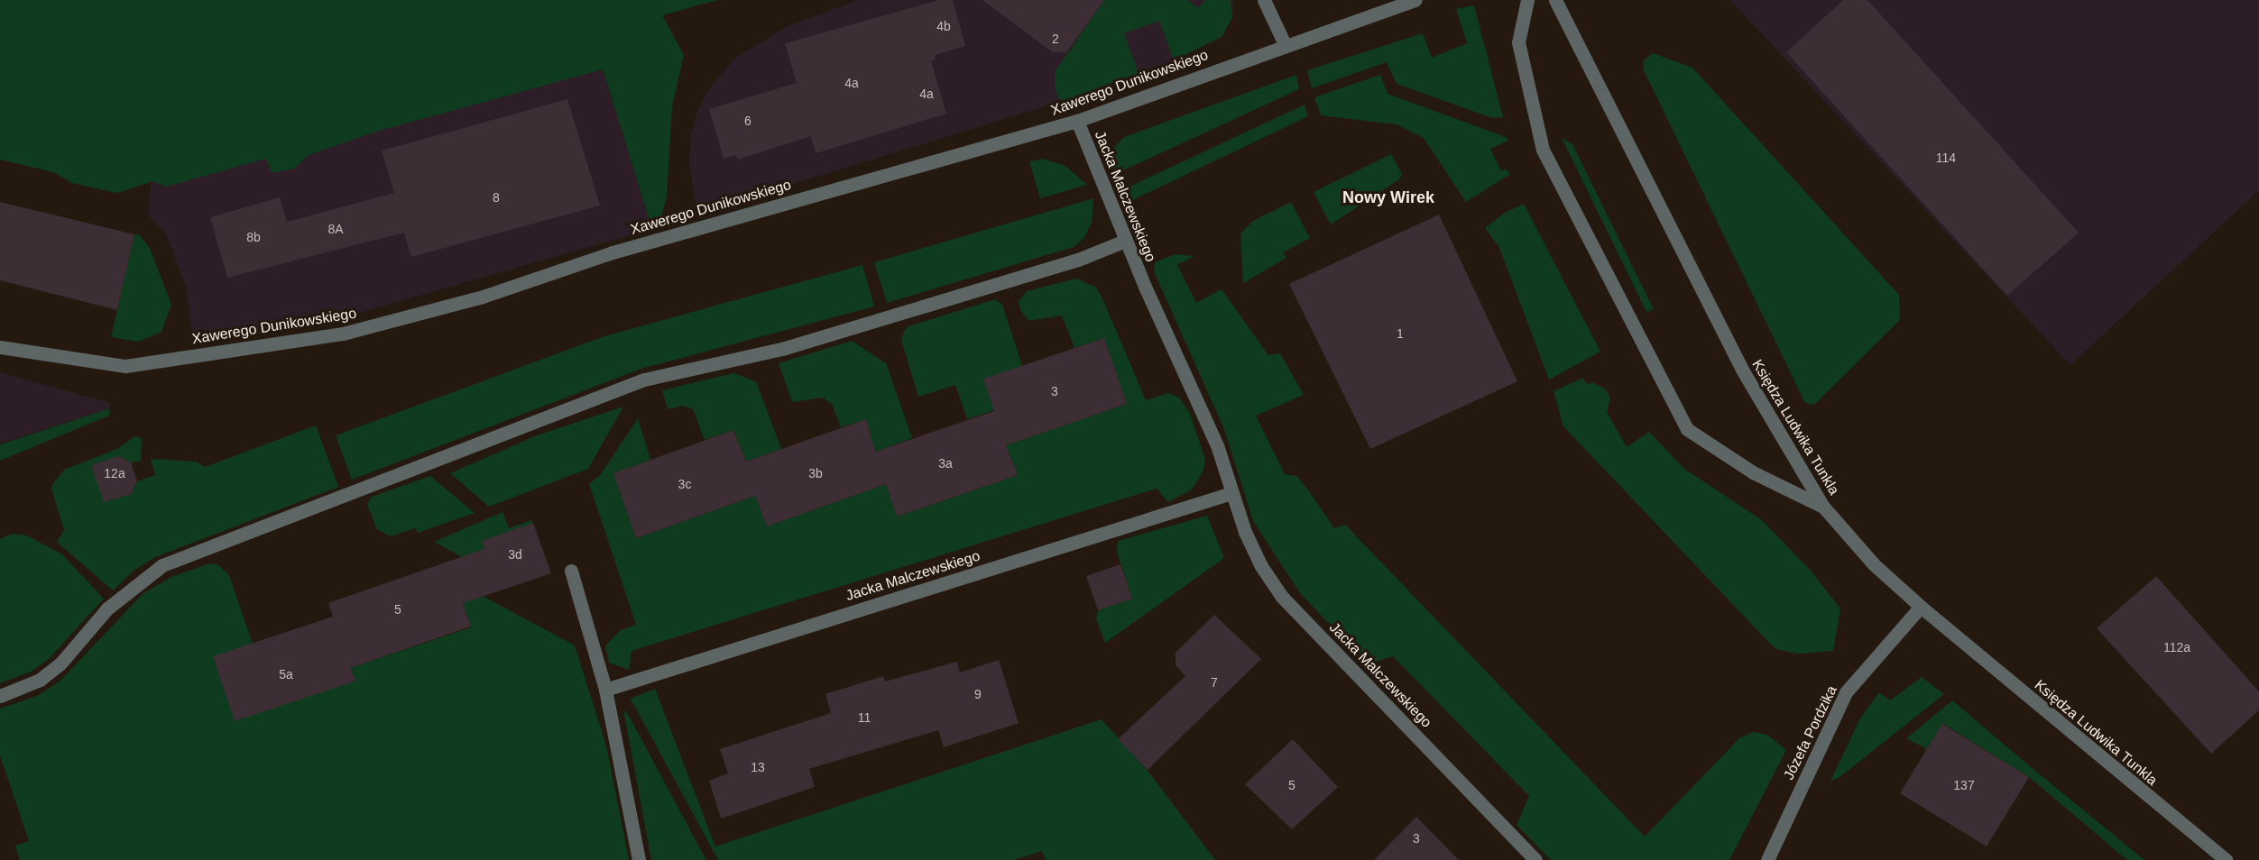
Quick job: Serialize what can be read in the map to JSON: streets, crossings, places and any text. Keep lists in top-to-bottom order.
{
  "streets": {
    "street": [
      "Xawerego Dunikowskiego",
      "Jacka Malczewskiego",
      "Księdza Ludwika Tunkla",
      "Józefa Pordzika"
    ]
  },
  "crossings": [
    ["Xawerego Dunikowskiego", "Jacka Malczewskiego"],
    ["Księdza Ludwika Tunkla", "Józefa Pordzika"]
  ],
  "districts": ["Nowy Wirek"],
  "house_numbers": [
    "4b",
    "2",
    "4a",
    "4a",
    "6",
    "114",
    "8",
    "8A",
    "8b",
    "1",
    "3",
    "3a",
    "12a",
    "3b",
    "3c",
    "3d",
    "5",
    "112a",
    "5a",
    "7",
    "9",
    "11",
    "13",
    "5",
    "137",
    "3"
  ]
}
